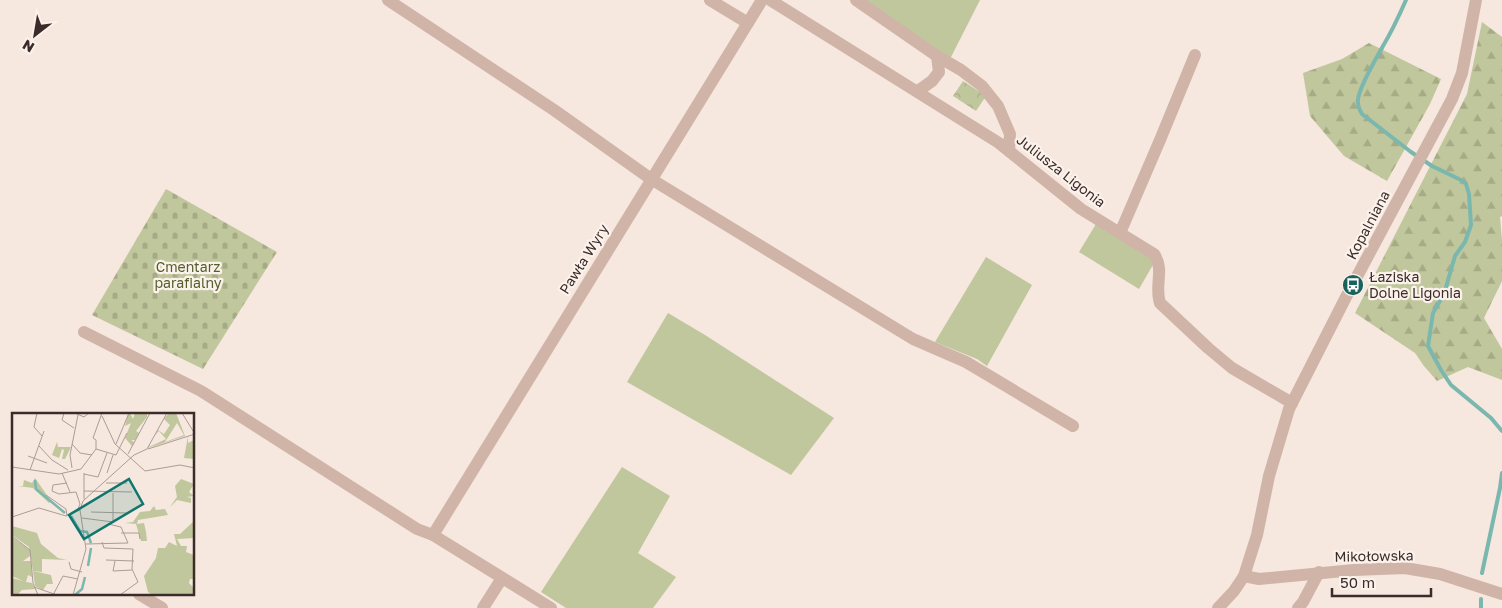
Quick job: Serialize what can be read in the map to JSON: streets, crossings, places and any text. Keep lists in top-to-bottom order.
{
  "streets": {
    "street": [
      "Juliusza Ligonia",
      "Kopalniana",
      "Pawła Wyry",
      "Mikołowska"
    ]
  },
  "crossings": [
    ["Juliusza Ligonia", "Kopalniana"],
    ["Kopalniana", "Mikołowska"]
  ],
  "parks": ["Cmentarz parafialny"],
  "places": {
    "bus stop": ["Łaziska Dolne Ligonia"]
  },
  "scale_bar": "50 m",
  "north": "bottom left"
}
